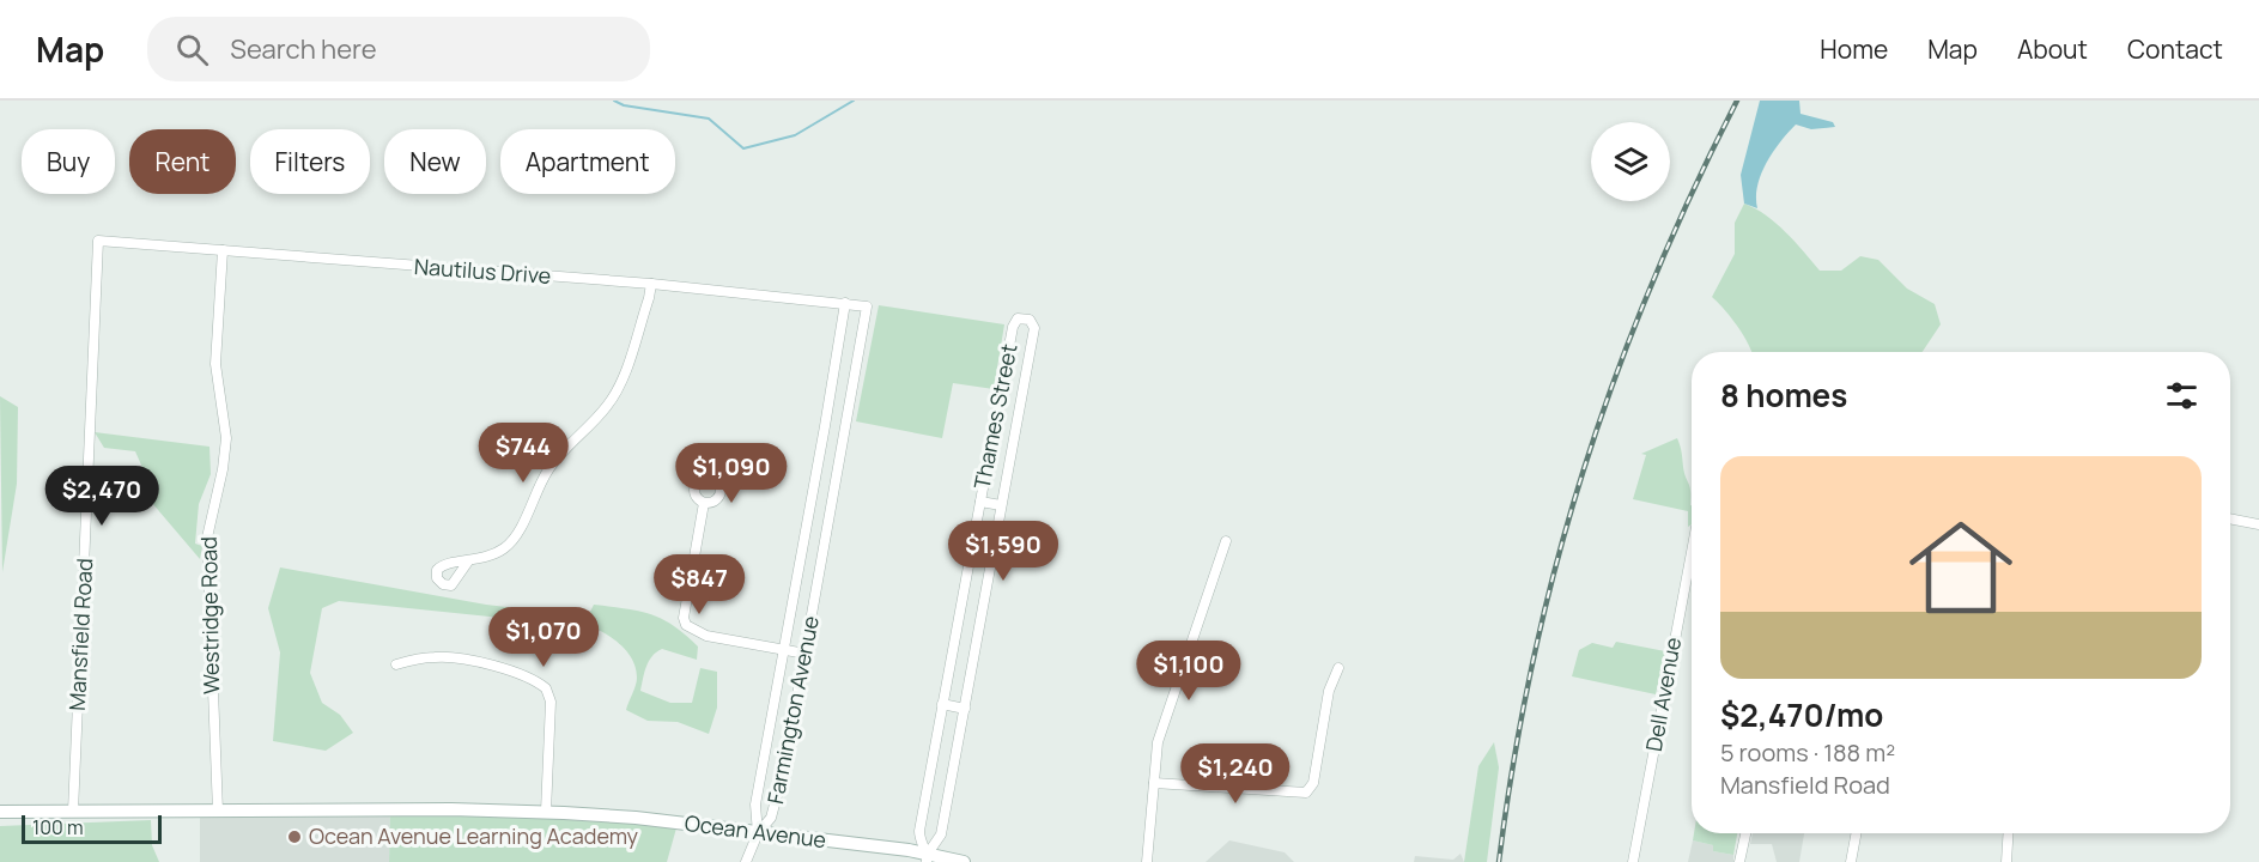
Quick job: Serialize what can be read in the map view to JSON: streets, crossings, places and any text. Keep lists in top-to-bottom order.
{
  "streets": {
    "main road": ["Ocean Avenue"],
    "street": [
      "Nautilus Drive",
      "Thames Street",
      "Westridge Road",
      "Mansfield Road",
      "Dell Avenue",
      "Farmington Avenue"
    ]
  },
  "crossings": [
    ["Nautilus Drive", "Westridge Road"],
    ["Nautilus Drive", "Mansfield Road"],
    ["Nautilus Drive", "Farmington Avenue"],
    ["Thames Street", "Ocean Avenue"],
    ["Westridge Road", "Ocean Avenue"],
    ["Mansfield Road", "Ocean Avenue"],
    ["Farmington Avenue", "Ocean Avenue"]
  ],
  "places": ["Ocean Avenue Learning Academy"],
  "scale_bar": "100 m",
  "page": {
    "header": "Map",
    "search": "Search here",
    "nav": [
      "Home",
      "Map",
      "About",
      "Contact"
    ],
    "chip": [
      "Buy",
      "Rent",
      "Filters",
      "New",
      "Apartment"
    ],
    "heading": "8 homes",
    "price": [
      "$744",
      "$1,090",
      "$2,470",
      "$1,590",
      "$847",
      "$1,070",
      "$1,100",
      "$1,240"
    ],
    "list": [
      {
        "name": "$2,470/mo",
        "note": "5 rooms · 188 m² · Mansfield Road"
      }
    ],
    "scale": "100 m"
  }
}
